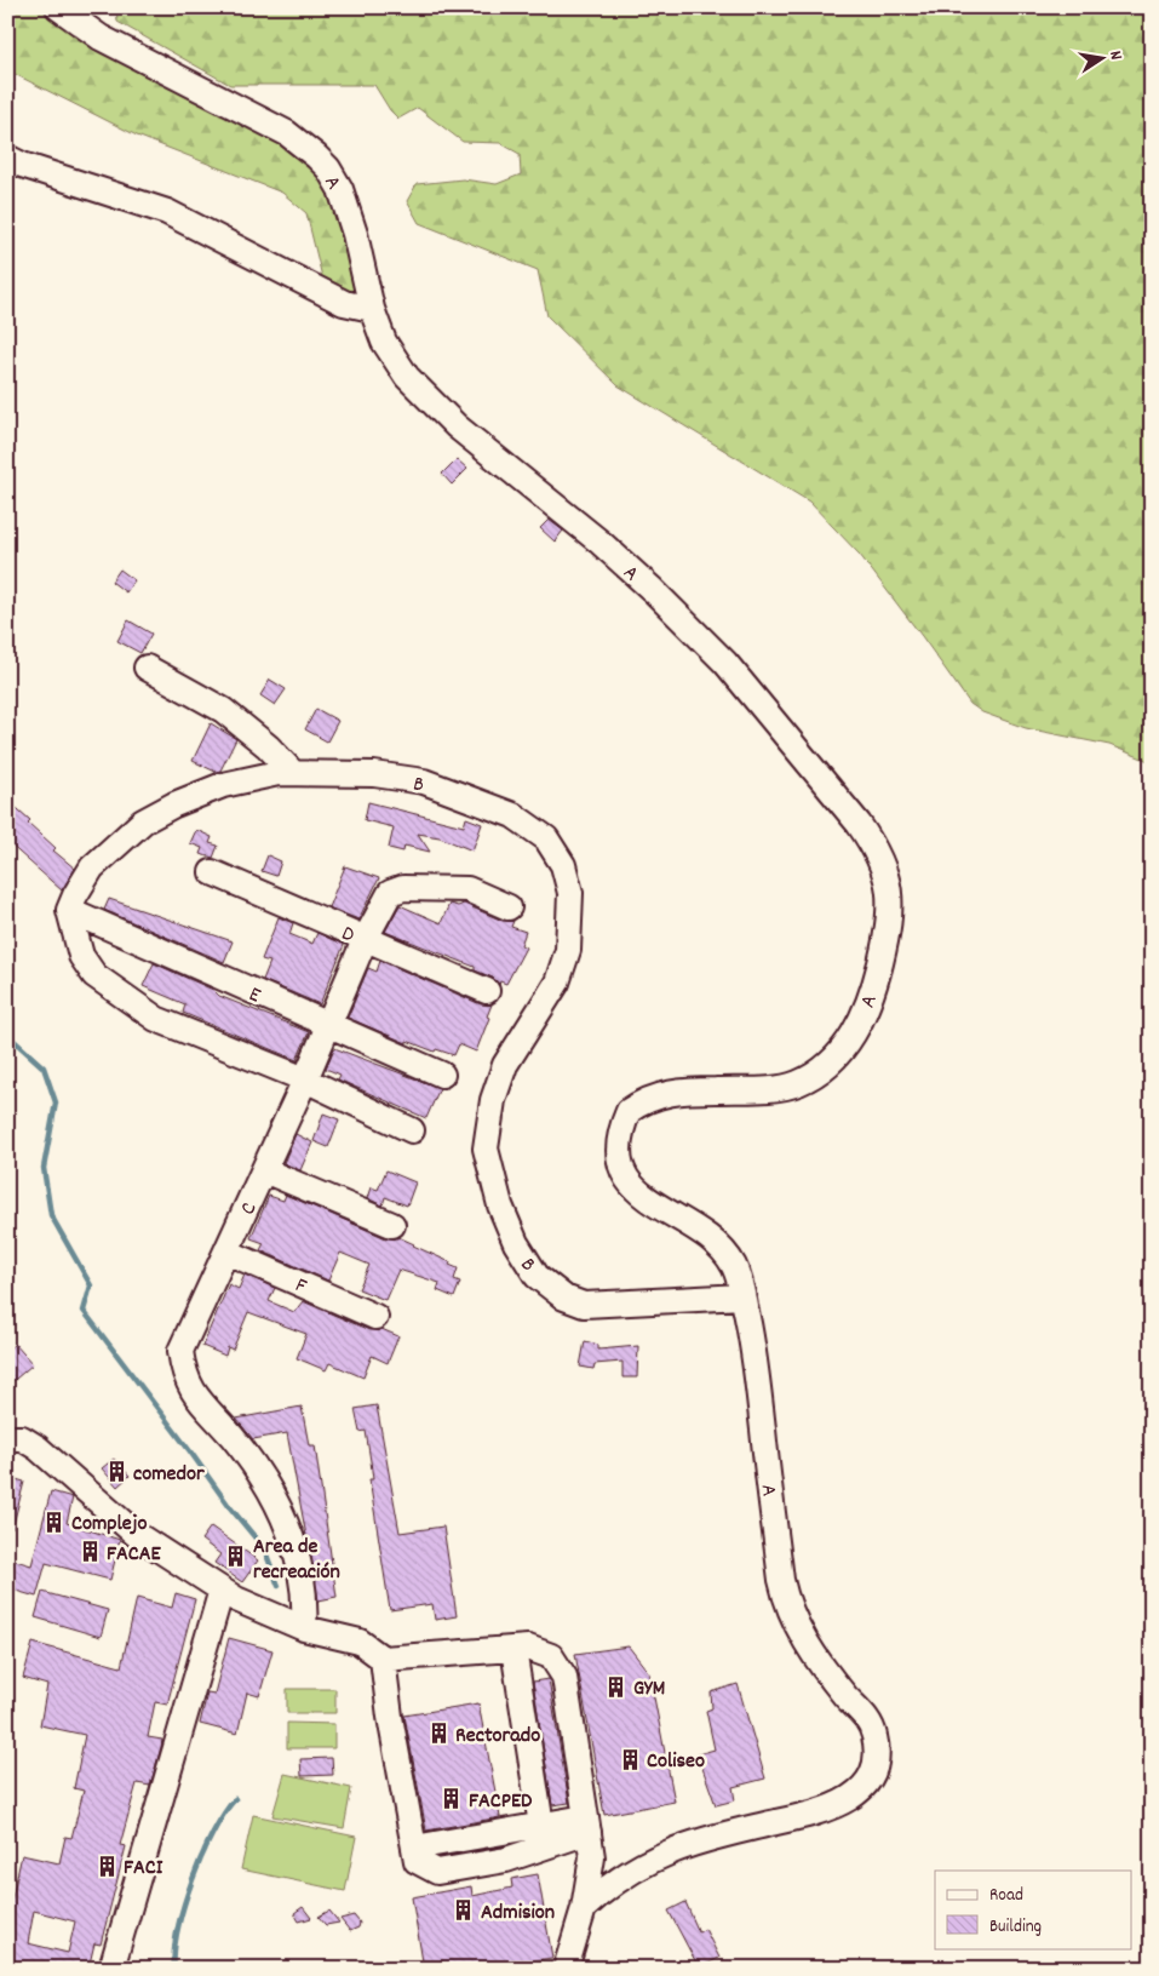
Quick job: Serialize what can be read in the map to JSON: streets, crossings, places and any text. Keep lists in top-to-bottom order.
{
  "streets": {
    "street": [
      "A",
      "B",
      "D",
      "E",
      "C",
      "F"
    ]
  },
  "crossings": [
    ["A", "B"],
    ["B", "E"],
    ["D", "C"],
    ["E", "C"],
    ["C", "F"]
  ],
  "places": {
    "building": [
      "comedor",
      "Complejo",
      "FACAE",
      "Area de recreación",
      "GYM",
      "Rectorado",
      "Coliseo",
      "FACPED",
      "FACI",
      "Admision"
    ]
  },
  "legend": ["Road", "Building"],
  "north": "right"
}
